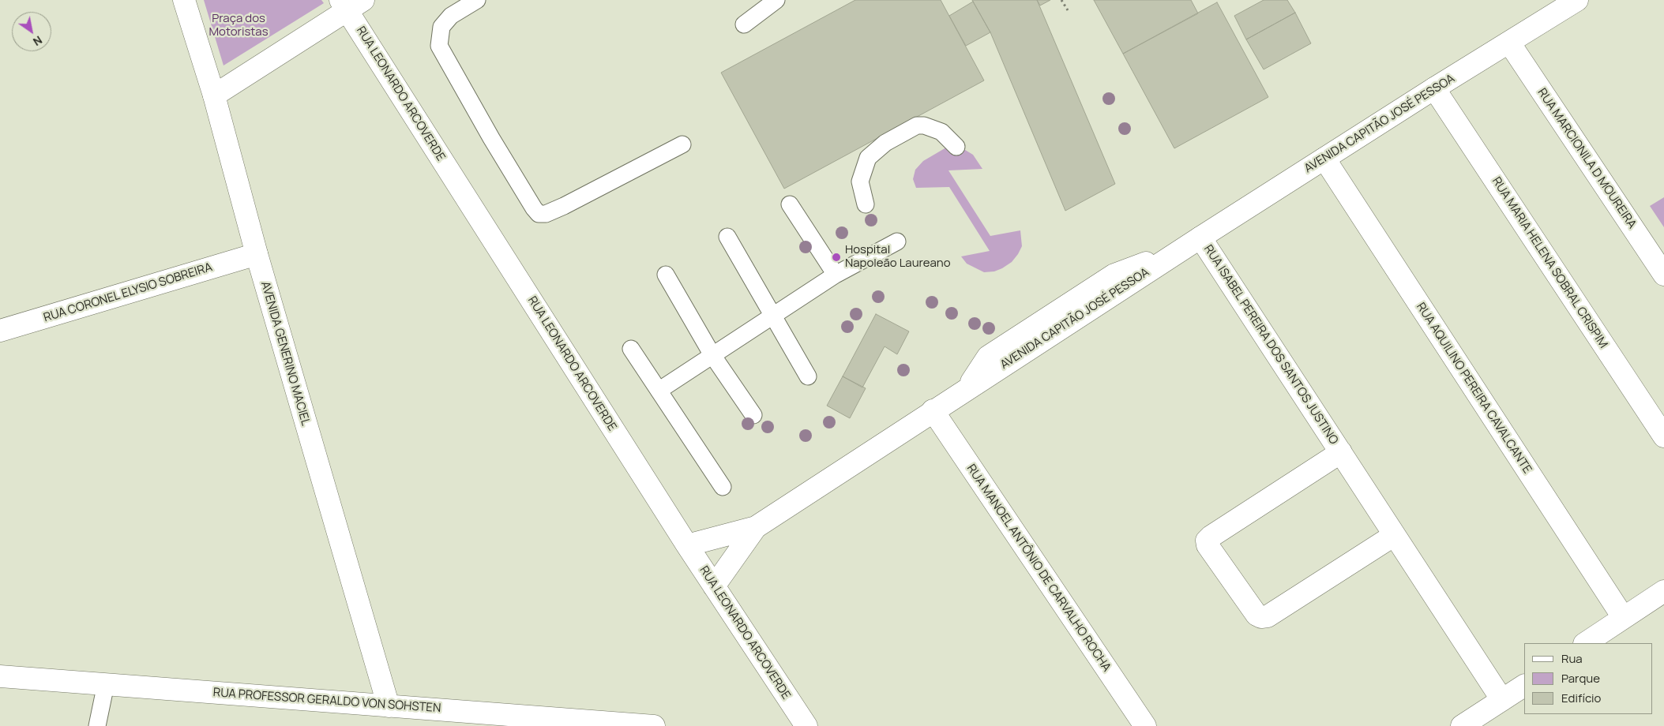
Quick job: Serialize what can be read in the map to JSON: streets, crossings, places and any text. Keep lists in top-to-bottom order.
{
  "streets": {
    "street": [
      "RUA LEONARDO ARCOVERDE",
      "AVENIDA CAPITÃO JOSÉ PESSOA",
      "RUA MARCIONILA D MOUREIRA",
      "RUA MARIA HELENA SOBRAL CRISPIM",
      "RUA CORONEL ELYSIO SOBREIRA",
      "RUA ISABEL PEREIRA DOS SANTOS JUSTINO",
      "AVENIDA GENERINO MACIEL",
      "RUA AQUILINO PEREIRA CAVALCANTE",
      "RUA MANOEL ANTÔNIO DE CARVALHO ROCHA",
      "RUA PROFESSOR GERALDO VON SOHSTEN"
    ]
  },
  "crossings": [
    ["RUA LEONARDO ARCOVERDE", "AVENIDA CAPITÃO JOSÉ PESSOA"],
    ["AVENIDA CAPITÃO JOSÉ PESSOA", "RUA MARCIONILA D MOUREIRA"],
    ["AVENIDA CAPITÃO JOSÉ PESSOA", "RUA MARIA HELENA SOBRAL CRISPIM"],
    ["AVENIDA CAPITÃO JOSÉ PESSOA", "RUA ISABEL PEREIRA DOS SANTOS JUSTINO"],
    ["AVENIDA CAPITÃO JOSÉ PESSOA", "RUA AQUILINO PEREIRA CAVALCANTE"],
    ["AVENIDA CAPITÃO JOSÉ PESSOA", "RUA MANOEL ANTÔNIO DE CARVALHO ROCHA"],
    ["RUA CORONEL ELYSIO SOBREIRA", "AVENIDA GENERINO MACIEL"],
    ["AVENIDA GENERINO MACIEL", "RUA PROFESSOR GERALDO VON SOHSTEN"]
  ],
  "parks": ["Praça dos Motoristas"],
  "places": ["Hospital Napoleão Laureano"],
  "legend": ["Rua", "Parque", "Edifício"],
  "north": "bottom right"
}
